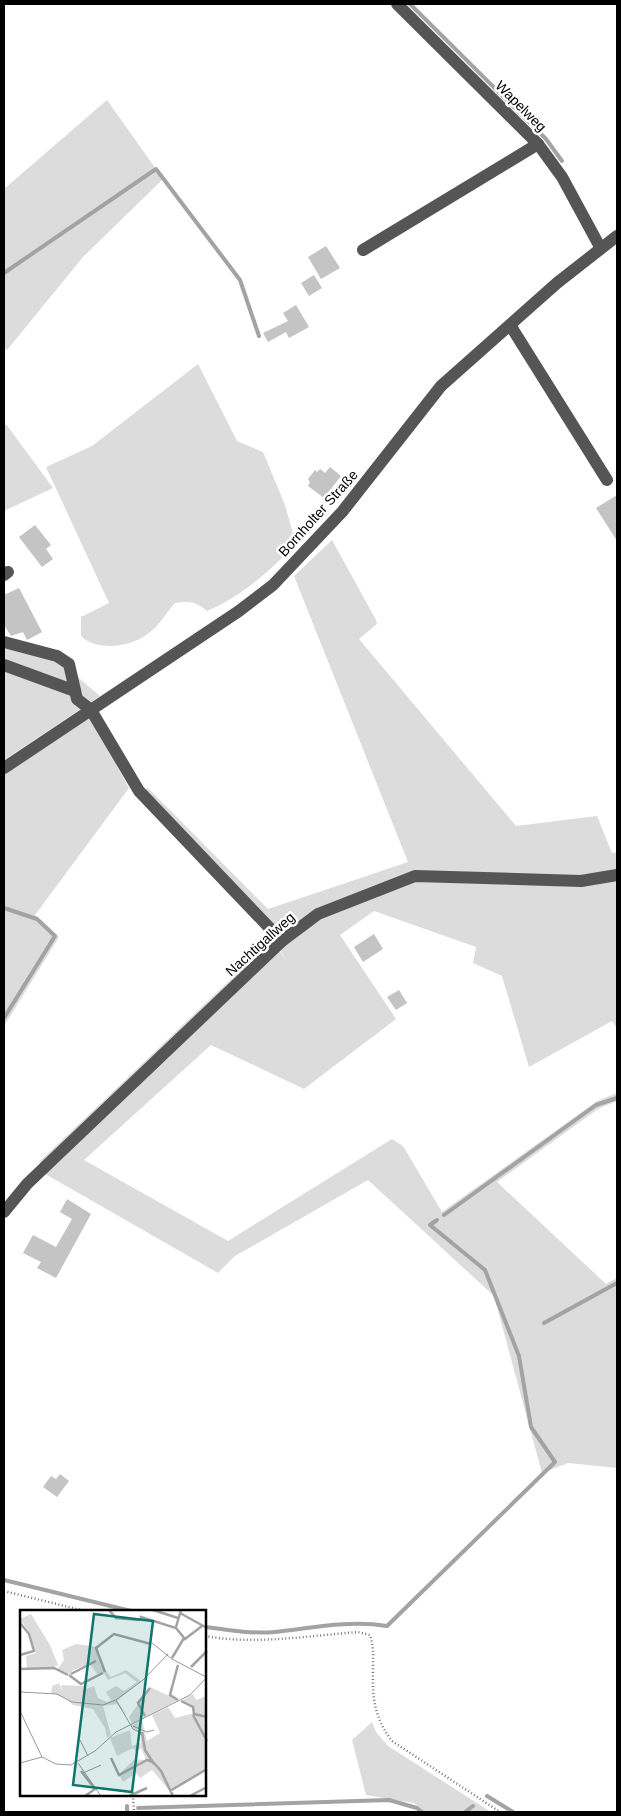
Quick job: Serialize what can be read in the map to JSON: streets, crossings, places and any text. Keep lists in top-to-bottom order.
{
  "streets": {
    "street": ["Wapelweg", "Bornholter Straße", "Nachtigallweg"]
  },
  "crossings": [
    ["Wapelweg", "Bornholter Straße"]
  ]
}
